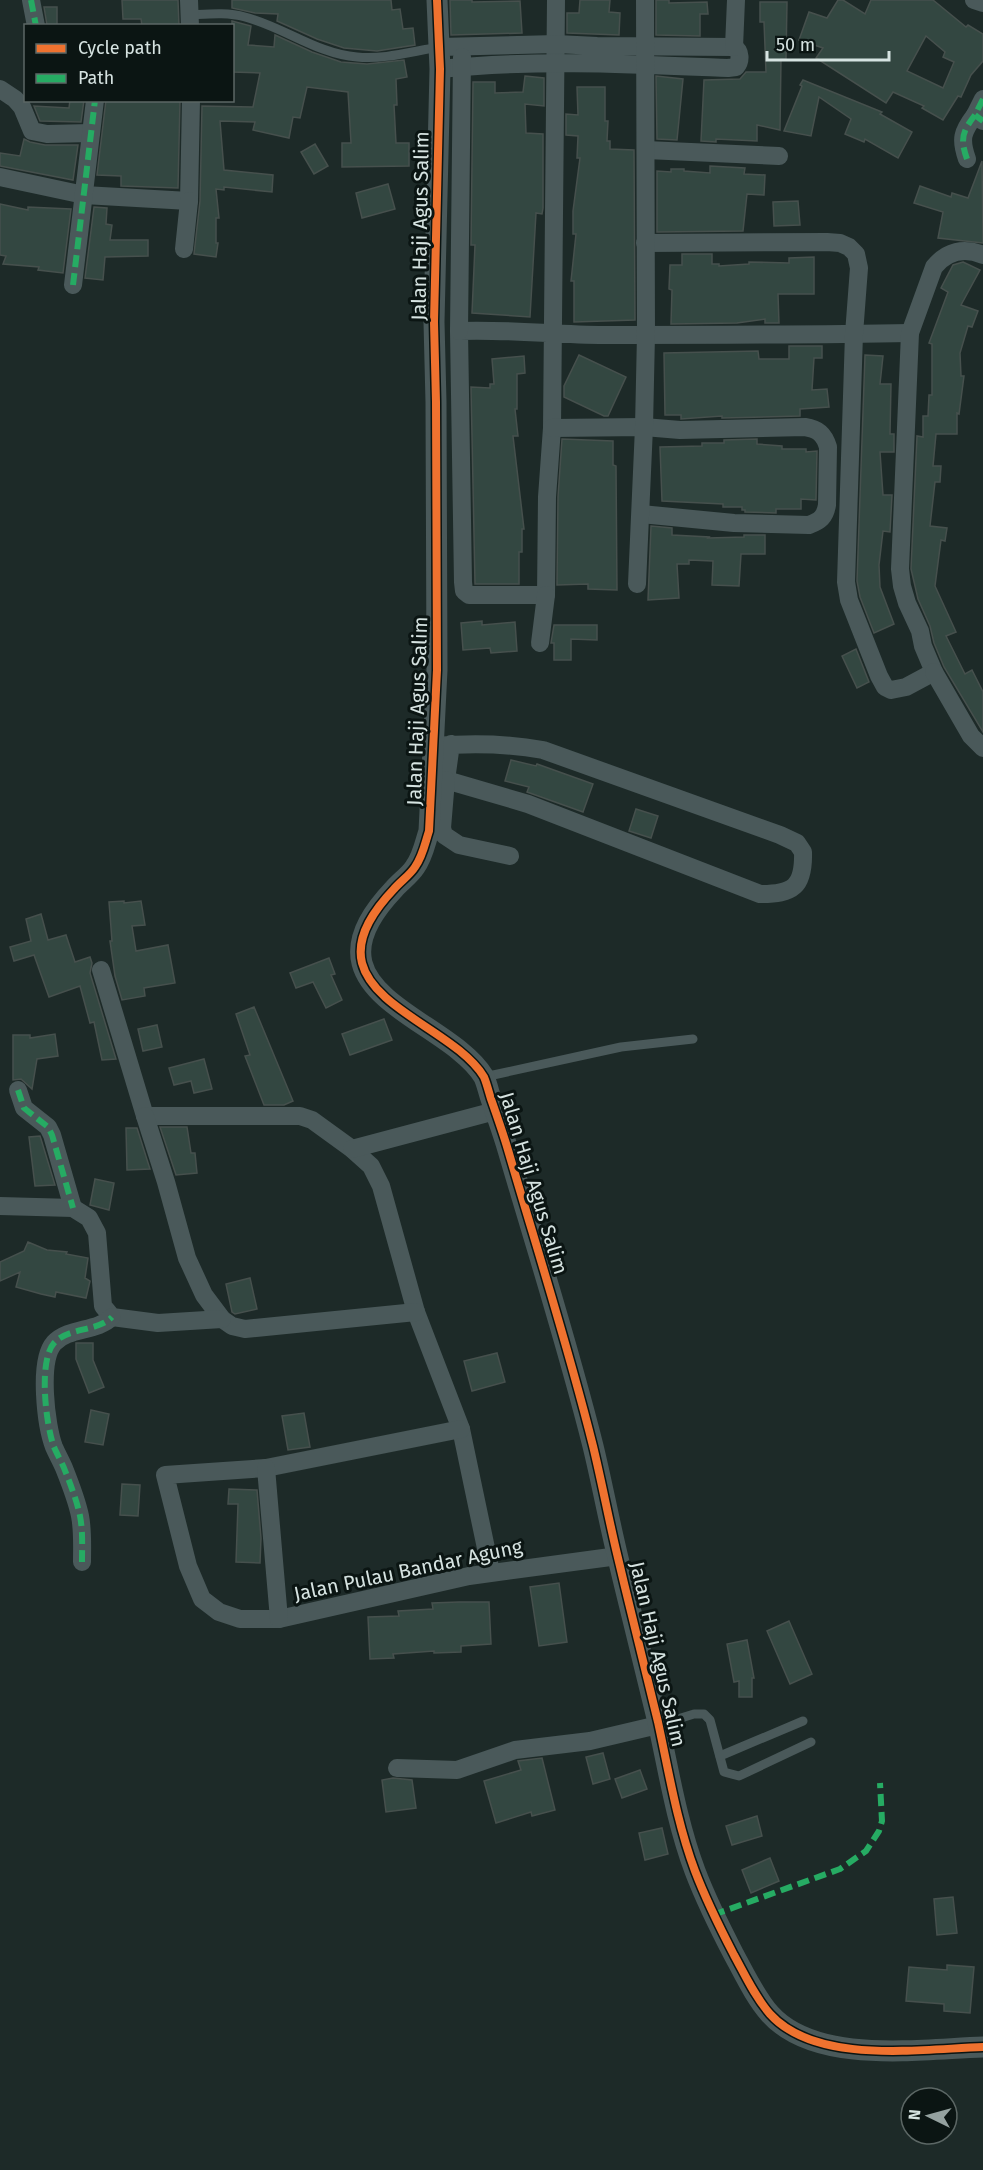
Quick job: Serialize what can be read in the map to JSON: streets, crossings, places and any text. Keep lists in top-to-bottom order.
{
  "streets": {
    "street": ["Jalan Haji Agus Salim", "Jalan Pulau Bandar Agung"]
  },
  "crossings": [
    ["Jalan Haji Agus Salim", "Jalan Pulau Bandar Agung"]
  ],
  "legend": ["Cycle path", "Path"],
  "scale_bar": "50 m",
  "north": "left"
}
